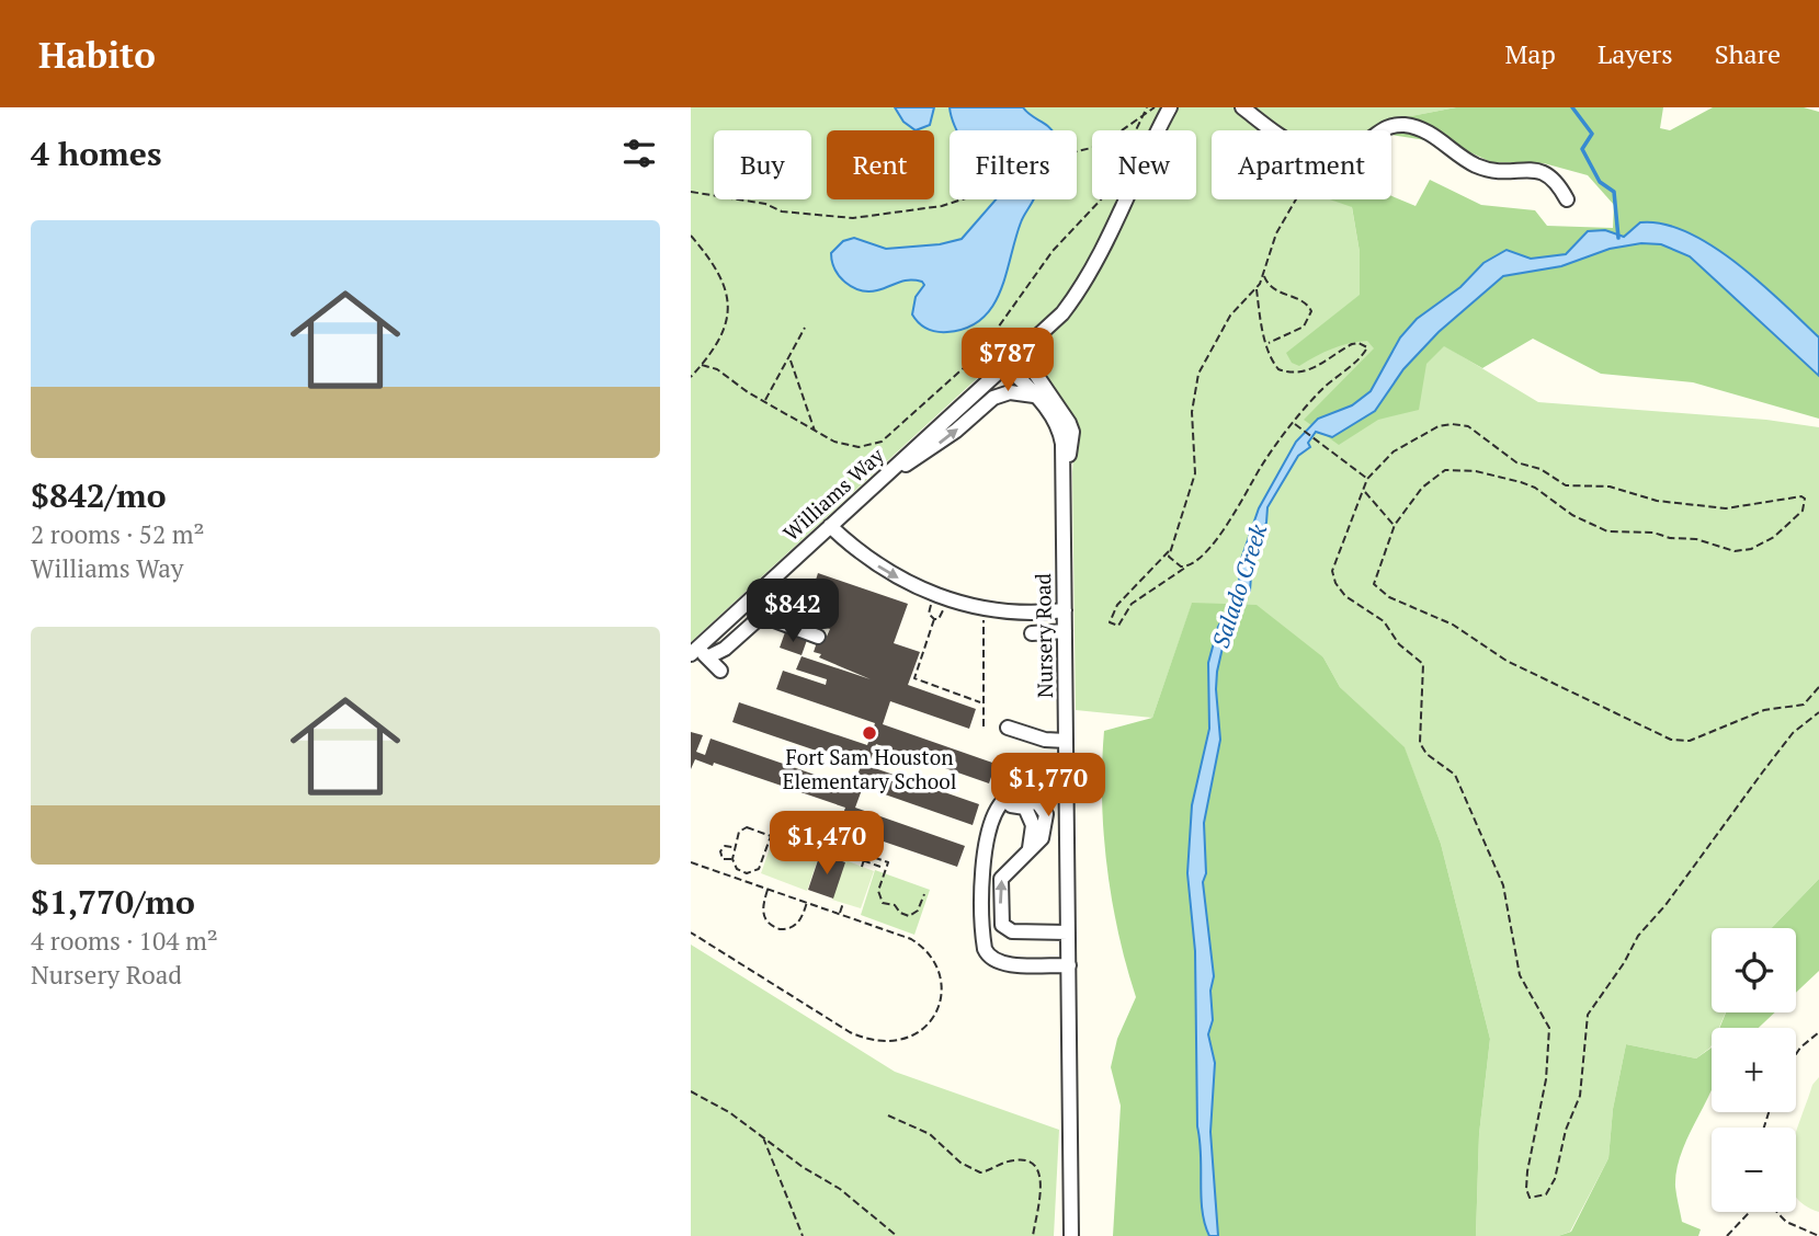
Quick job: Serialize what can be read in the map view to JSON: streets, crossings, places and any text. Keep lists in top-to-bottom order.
{
  "streets": {
    "street": ["Williams Way", "Nursery Road"]
  },
  "crossings": [
    ["Williams Way", "Nursery Road"]
  ],
  "water": ["Salado Creek"],
  "places": ["Fort Sam Houston Elementary School"],
  "page": {
    "header": "Habito",
    "nav": ["Map", "Layers", "Share"],
    "heading": "4 homes",
    "chip": [
      "Buy",
      "Rent",
      "Filters",
      "New",
      "Apartment"
    ],
    "list": [
      {
        "name": "$842/mo",
        "note": "2 rooms · 52 m² · Williams Way"
      },
      {
        "name": "$1,770/mo",
        "note": "4 rooms · 104 m² · Nursery Road"
      }
    ],
    "price": [
      "$787",
      "$842",
      "$1,770",
      "$1,470"
    ],
    "map_buttons": ["+", "−"]
  }
}
